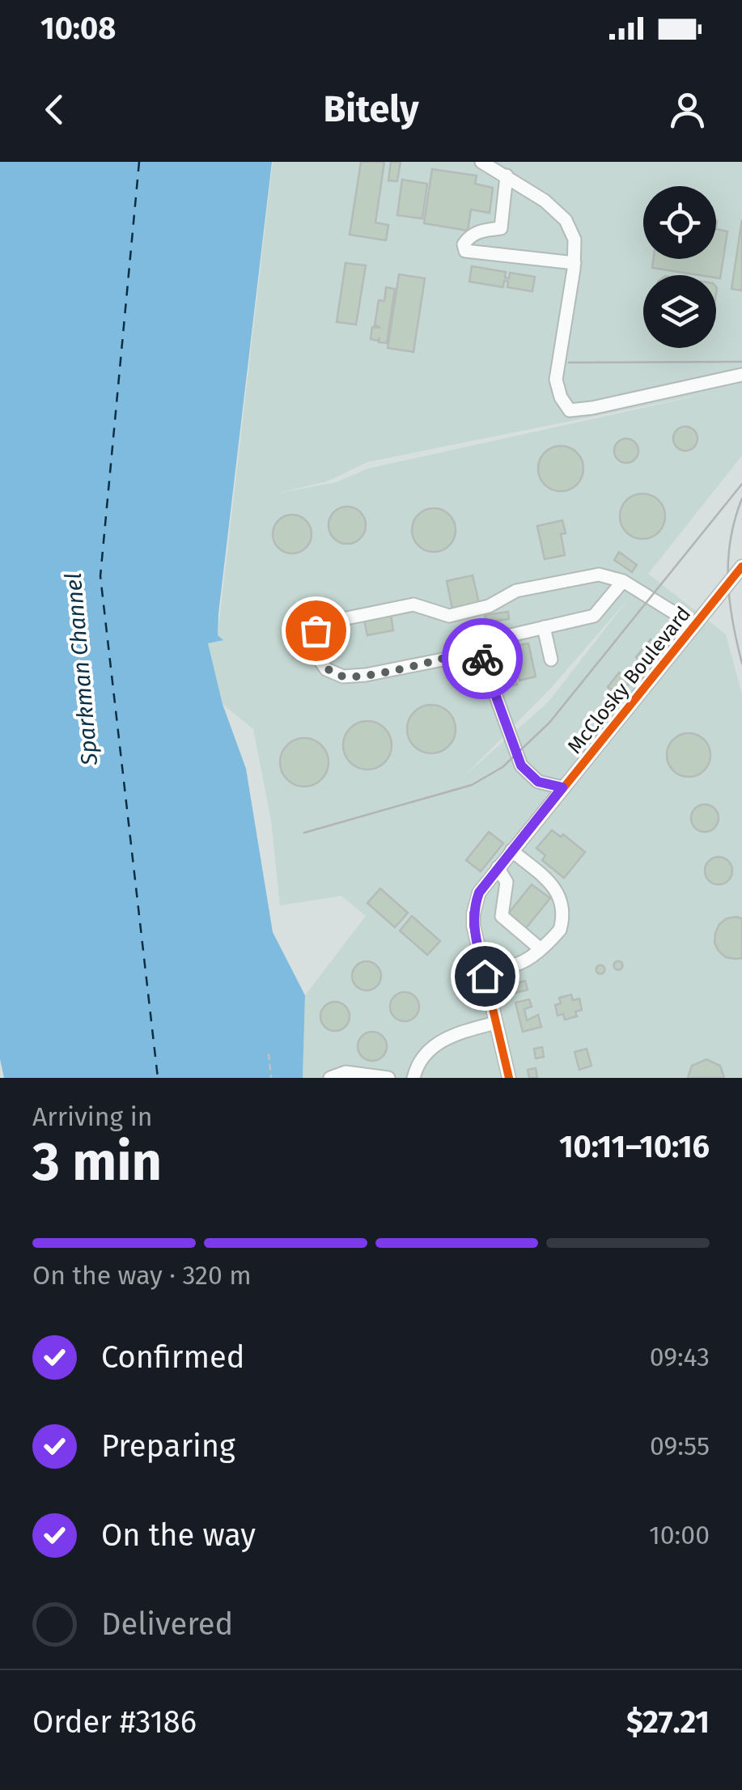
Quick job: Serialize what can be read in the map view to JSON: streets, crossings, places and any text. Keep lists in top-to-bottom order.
{
  "streets": {
    "street": ["McClosky Boulevard"]
  },
  "water": ["Sparkman Channel"],
  "page": {
    "status": "10:08",
    "header": "Bitely",
    "heading": ["3 min", "Arriving in", "10:11–10:16"],
    "panel": ["Order #3186", "$27.21"],
    "bar": "On the way · 320 m",
    "list": [
      ["Confirmed", "09:43"],
      ["Preparing", "09:55"],
      ["On the way", "10:00"],
      "Delivered"
    ]
  }
}
